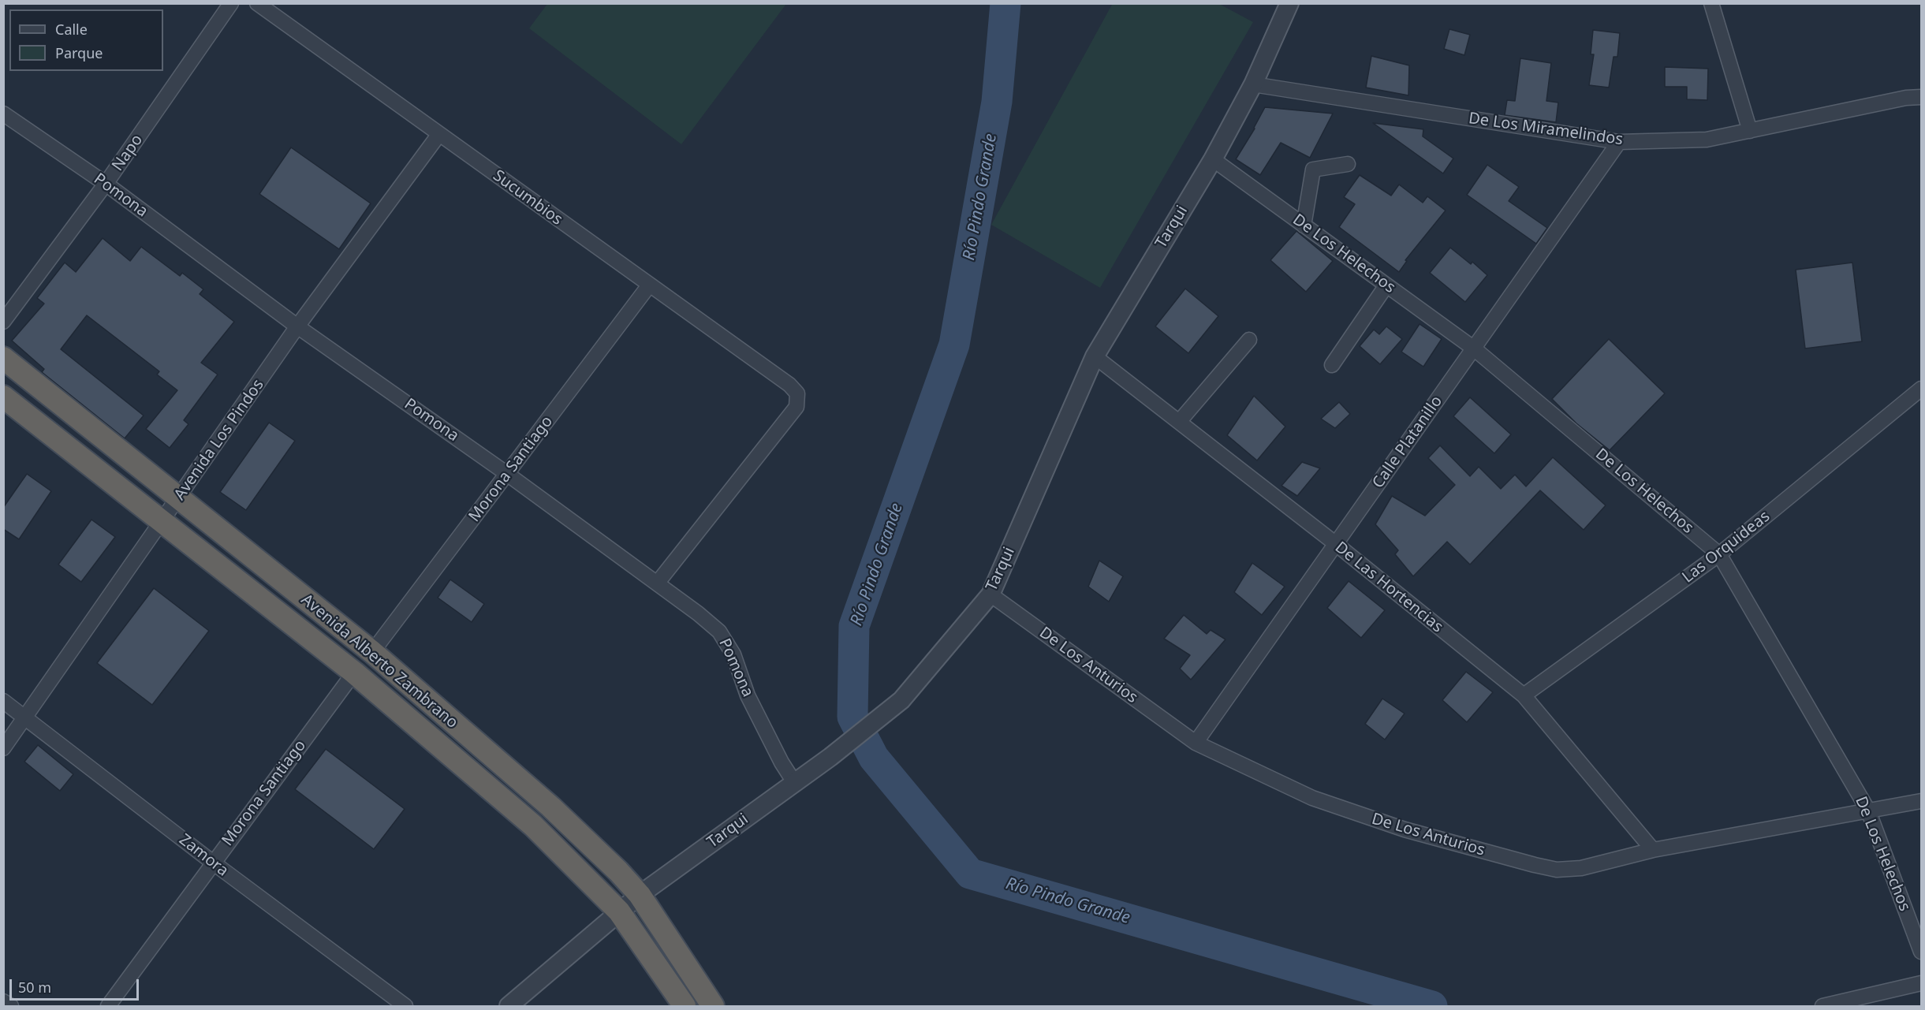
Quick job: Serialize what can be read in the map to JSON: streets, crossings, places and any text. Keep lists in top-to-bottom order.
{
  "streets": {
    "highway": ["Avenida Alberto Zambrano"],
    "street": [
      "De Los Miramelindos",
      "Napo",
      "Pomona",
      "Sucumbios",
      "Tarqui",
      "De Los Helechos",
      "Avenida Los Pindos",
      "Calle Platanillo",
      "Morona Santiago",
      "Las Orquideas",
      "De Las Hortencias",
      "De Los Anturios",
      "Zamora"
    ]
  },
  "crossings": [
    ["De Los Miramelindos", "Tarqui"],
    ["De Los Miramelindos", "Calle Platanillo"],
    ["Napo", "Pomona"],
    ["Pomona", "Sucumbios"],
    ["Pomona", "Tarqui"],
    ["Pomona", "Avenida Los Pindos"],
    ["Pomona", "Morona Santiago"],
    ["Sucumbios", "Avenida Los Pindos"],
    ["Sucumbios", "Morona Santiago"],
    ["Tarqui", "De Los Helechos"],
    ["Tarqui", "De Las Hortencias"],
    ["Tarqui", "Avenida Alberto Zambrano"],
    ["Tarqui", "De Los Anturios"],
    ["De Los Helechos", "Calle Platanillo"],
    ["De Los Helechos", "Las Orquideas"],
    ["De Los Helechos", "De Los Anturios"],
    ["Avenida Los Pindos", "Avenida Alberto Zambrano"],
    ["Avenida Los Pindos", "Zamora"],
    ["Calle Platanillo", "De Las Hortencias"],
    ["Calle Platanillo", "De Los Anturios"],
    ["Morona Santiago", "Avenida Alberto Zambrano"],
    ["Morona Santiago", "Zamora"],
    ["Las Orquideas", "De Las Hortencias"],
    ["De Las Hortencias", "De Los Anturios"]
  ],
  "water": ["Río Pindo Grande"],
  "legend": ["Calle", "Parque"],
  "scale_bar": "50 m"
}
